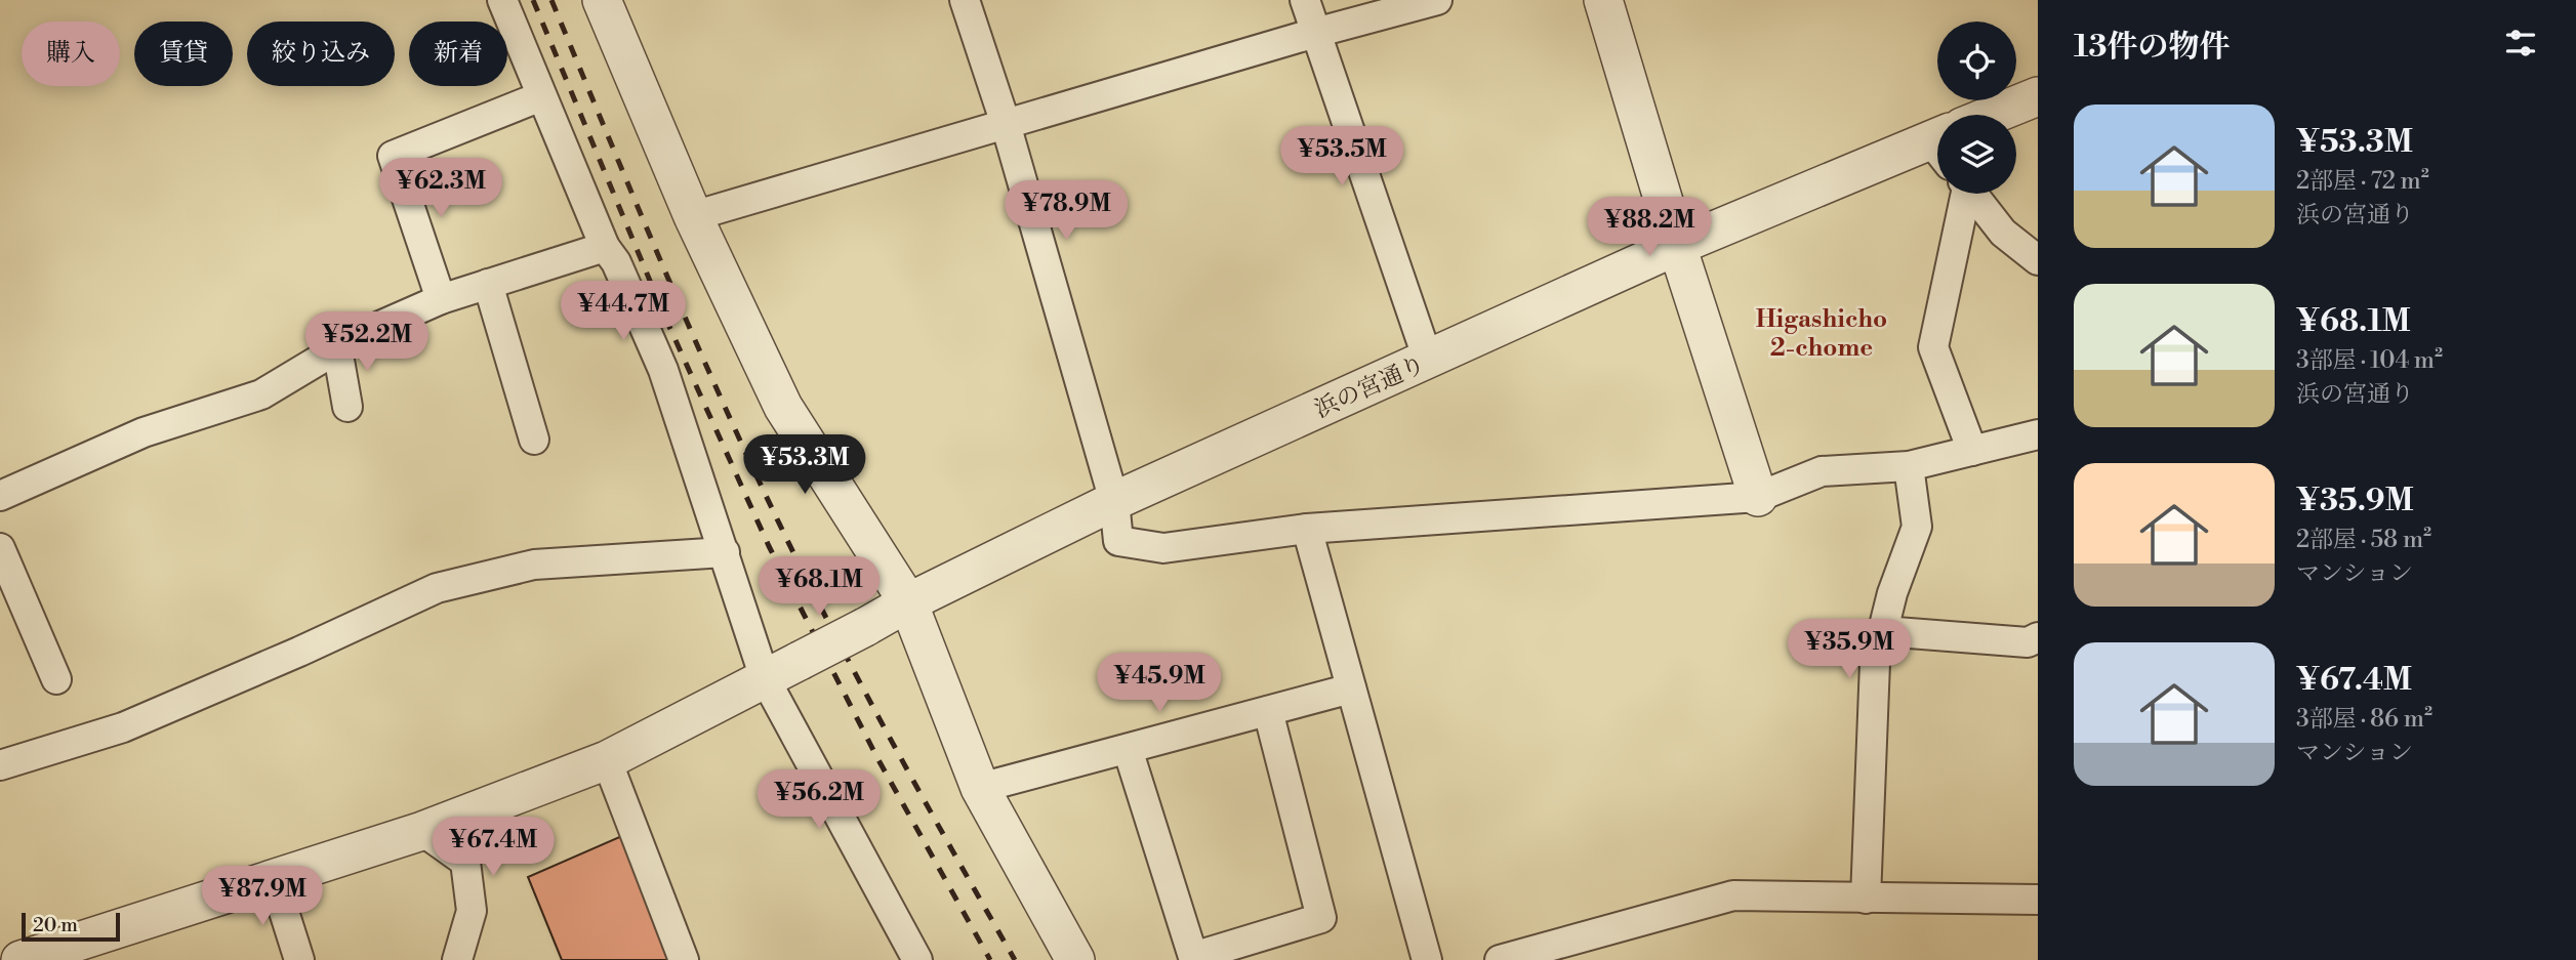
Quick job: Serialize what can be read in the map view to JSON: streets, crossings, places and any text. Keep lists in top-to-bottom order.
{
  "streets": {
    "street": ["浜の宮通り"]
  },
  "districts": ["Higashicho 2-chome"],
  "scale_bar": "20 m",
  "page": {
    "heading": "13件の物件",
    "chip": [
      "購入",
      "賃貸",
      "絞り込み",
      "新着"
    ],
    "list": [
      {
        "name": "¥53.3M",
        "note": "2部屋 · 72 m² · 浜の宮通り"
      },
      {
        "name": "¥68.1M",
        "note": "3部屋 · 104 m² · 浜の宮通り"
      },
      {
        "name": "¥35.9M",
        "note": "2部屋 · 58 m² · マンション"
      },
      {
        "name": "¥67.4M",
        "note": "3部屋 · 86 m² · マンション"
      }
    ],
    "price": [
      "¥53.5M",
      "¥62.3M",
      "¥78.9M",
      "¥88.2M",
      "¥44.7M",
      "¥52.2M",
      "¥53.3M",
      "¥68.1M",
      "¥35.9M",
      "¥45.9M",
      "¥56.2M",
      "¥67.4M",
      "¥87.9M"
    ],
    "scale": "20 m"
  }
}
